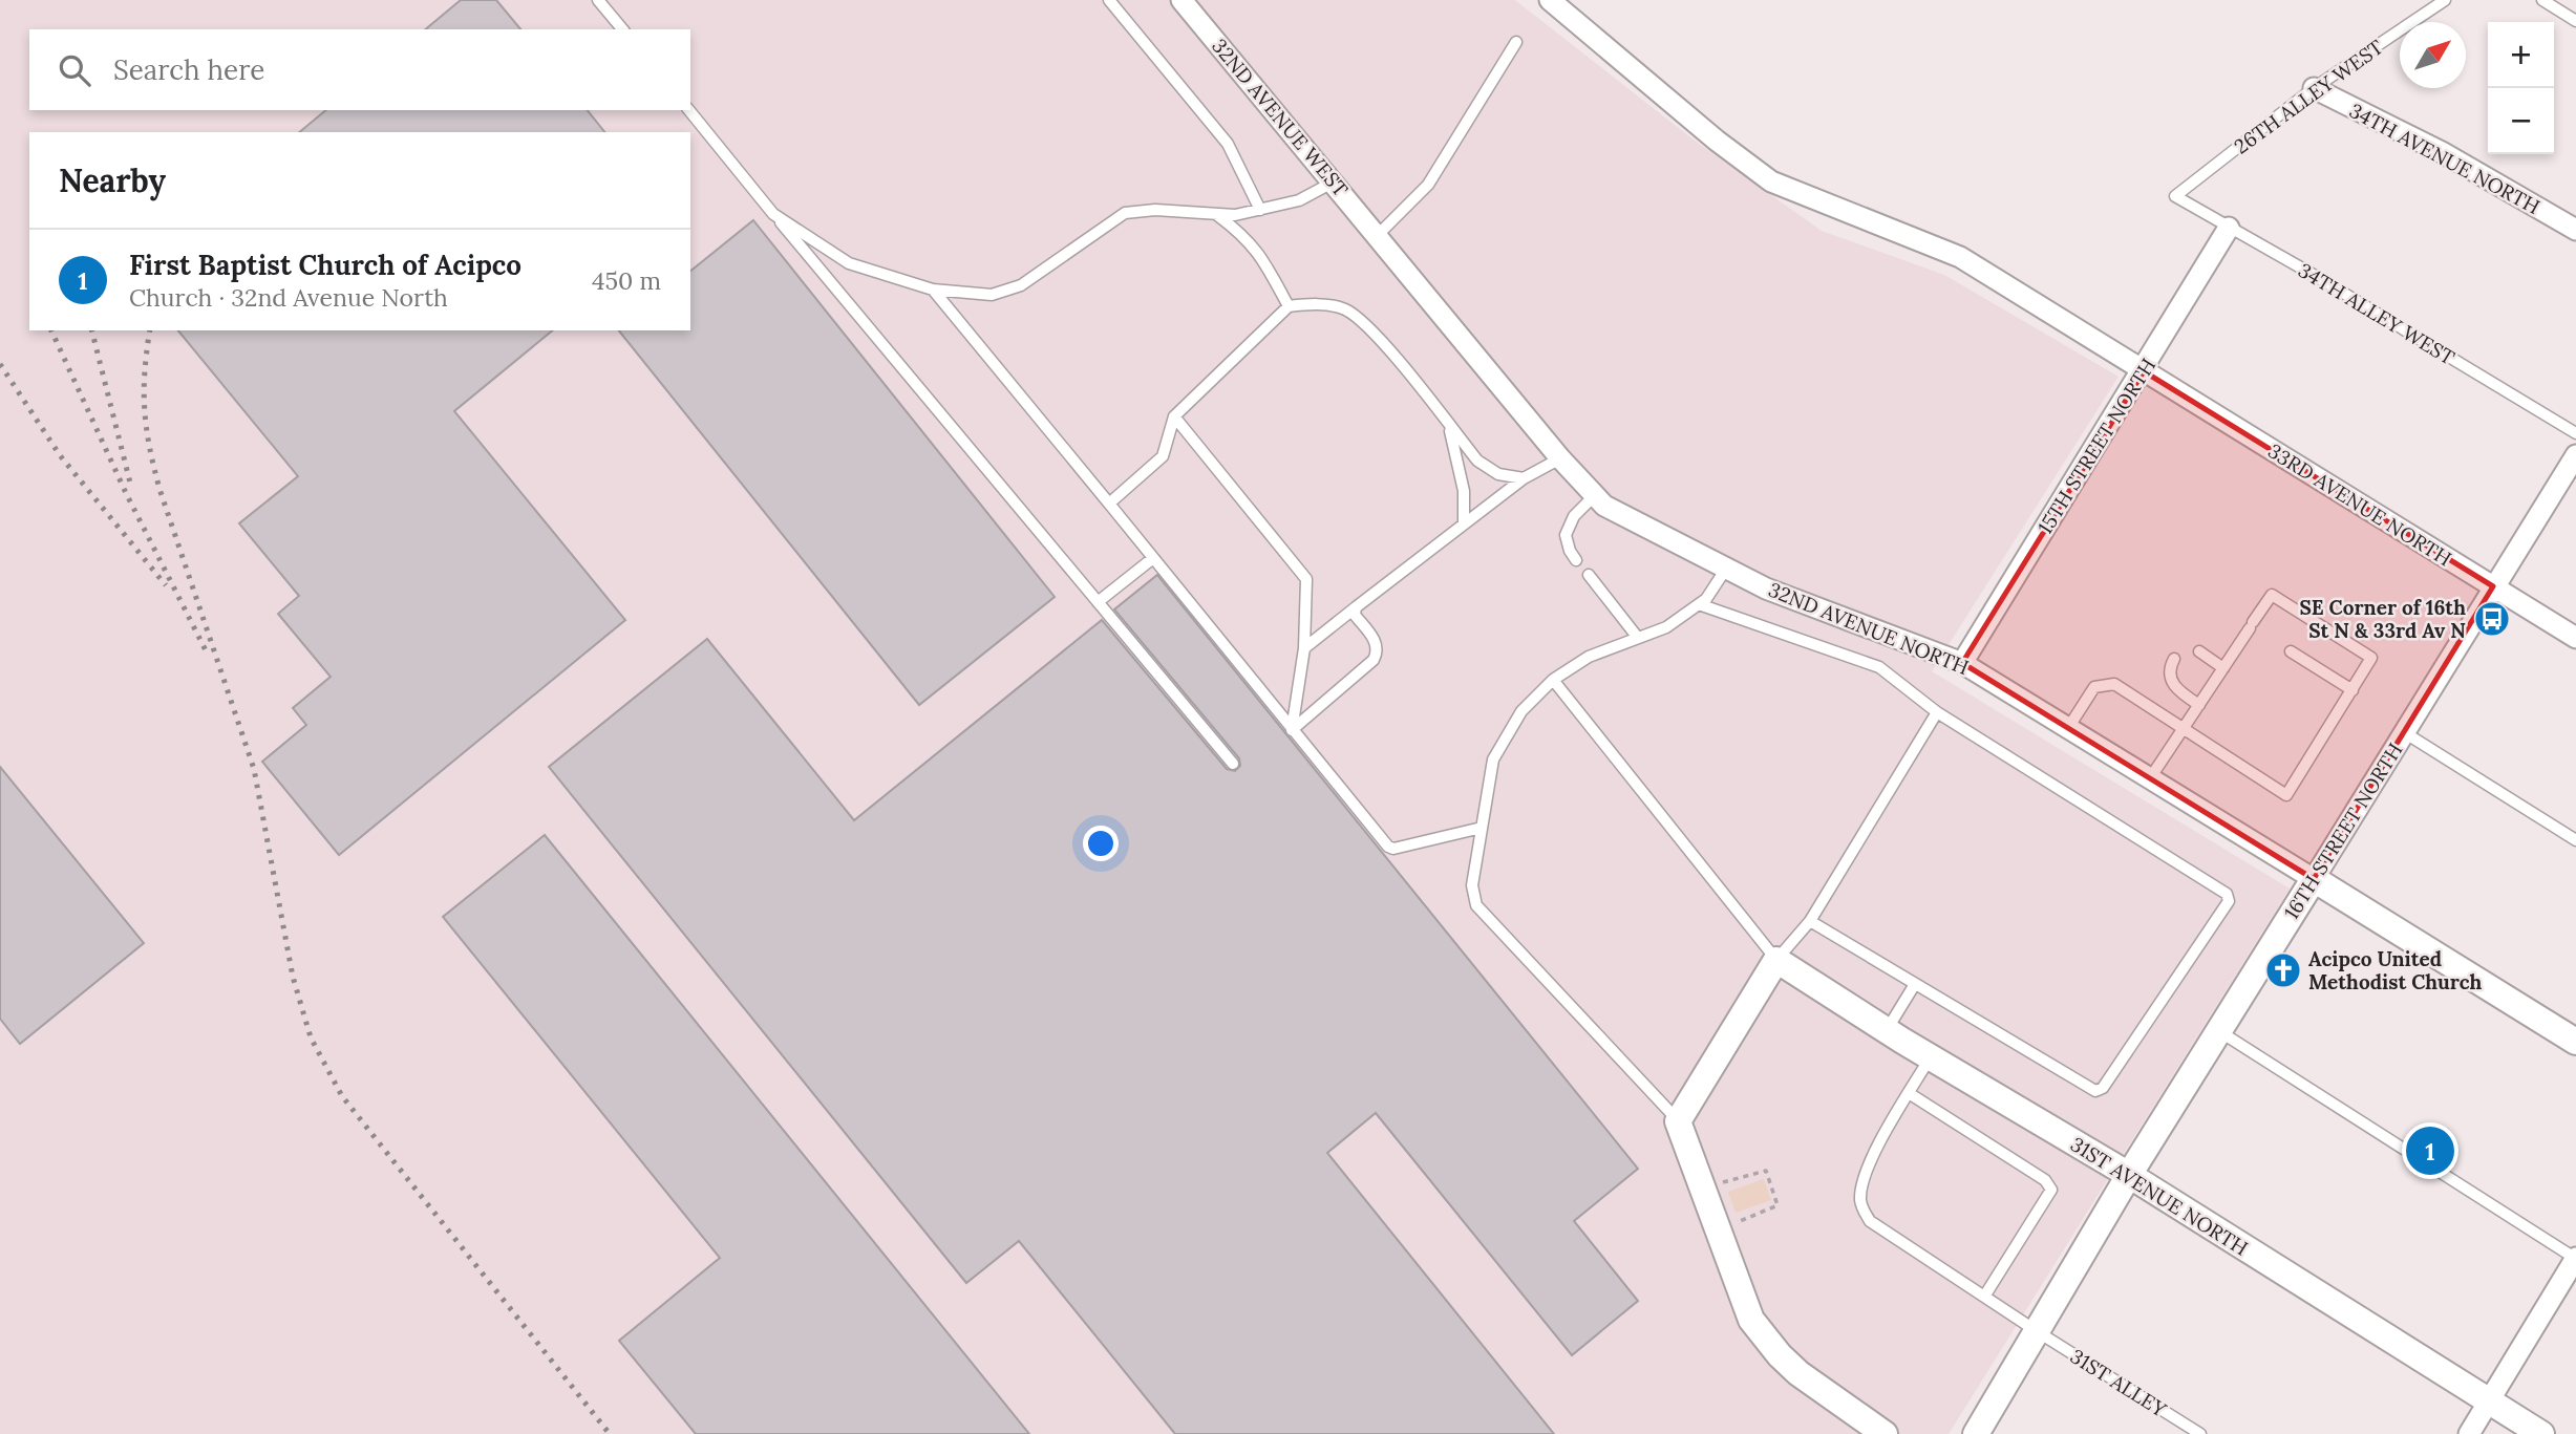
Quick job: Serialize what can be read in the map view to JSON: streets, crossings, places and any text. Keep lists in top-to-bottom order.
{
  "streets": {
    "street": [
      "32ND AVENUE WEST",
      "34TH AVENUE NORTH",
      "15TH STREET NORTH",
      "33RD AVENUE NORTH",
      "32ND AVENUE NORTH",
      "16TH STREET NORTH",
      "31ST AVENUE NORTH"
    ],
    "lane": ["26TH ALLEY WEST", "34TH ALLEY WEST", "31ST ALLEY"]
  },
  "crossings": [
    ["26TH ALLEY WEST", "34TH AVENUE NORTH"],
    ["26TH ALLEY WEST", "34TH ALLEY WEST"],
    ["32ND AVENUE WEST", "32ND AVENUE NORTH"],
    ["34TH ALLEY WEST", "15TH STREET NORTH"],
    ["15TH STREET NORTH", "33RD AVENUE NORTH"],
    ["15TH STREET NORTH", "32ND AVENUE NORTH"],
    ["33RD AVENUE NORTH", "16TH STREET NORTH"],
    ["32ND AVENUE NORTH", "16TH STREET NORTH"],
    ["16TH STREET NORTH", "31ST AVENUE NORTH"],
    ["16TH STREET NORTH", "31ST ALLEY"],
    ["31ST AVENUE NORTH", "31ST ALLEY"]
  ],
  "places": {
    "bus stop": ["SE Corner of 16th St N & 33rd Av N"],
    "church": ["Acipco United Methodist Church"]
  },
  "north": "top right",
  "page": {
    "map_buttons": ["+", "−"],
    "search": "Search here",
    "heading": "Nearby",
    "list": [
      {
        "mark": "1",
        "name": "First Baptist Church of Acipco",
        "note": "Church · 32nd Avenue North",
        "value": "450 m"
      }
    ],
    "pins": "1"
  }
}
